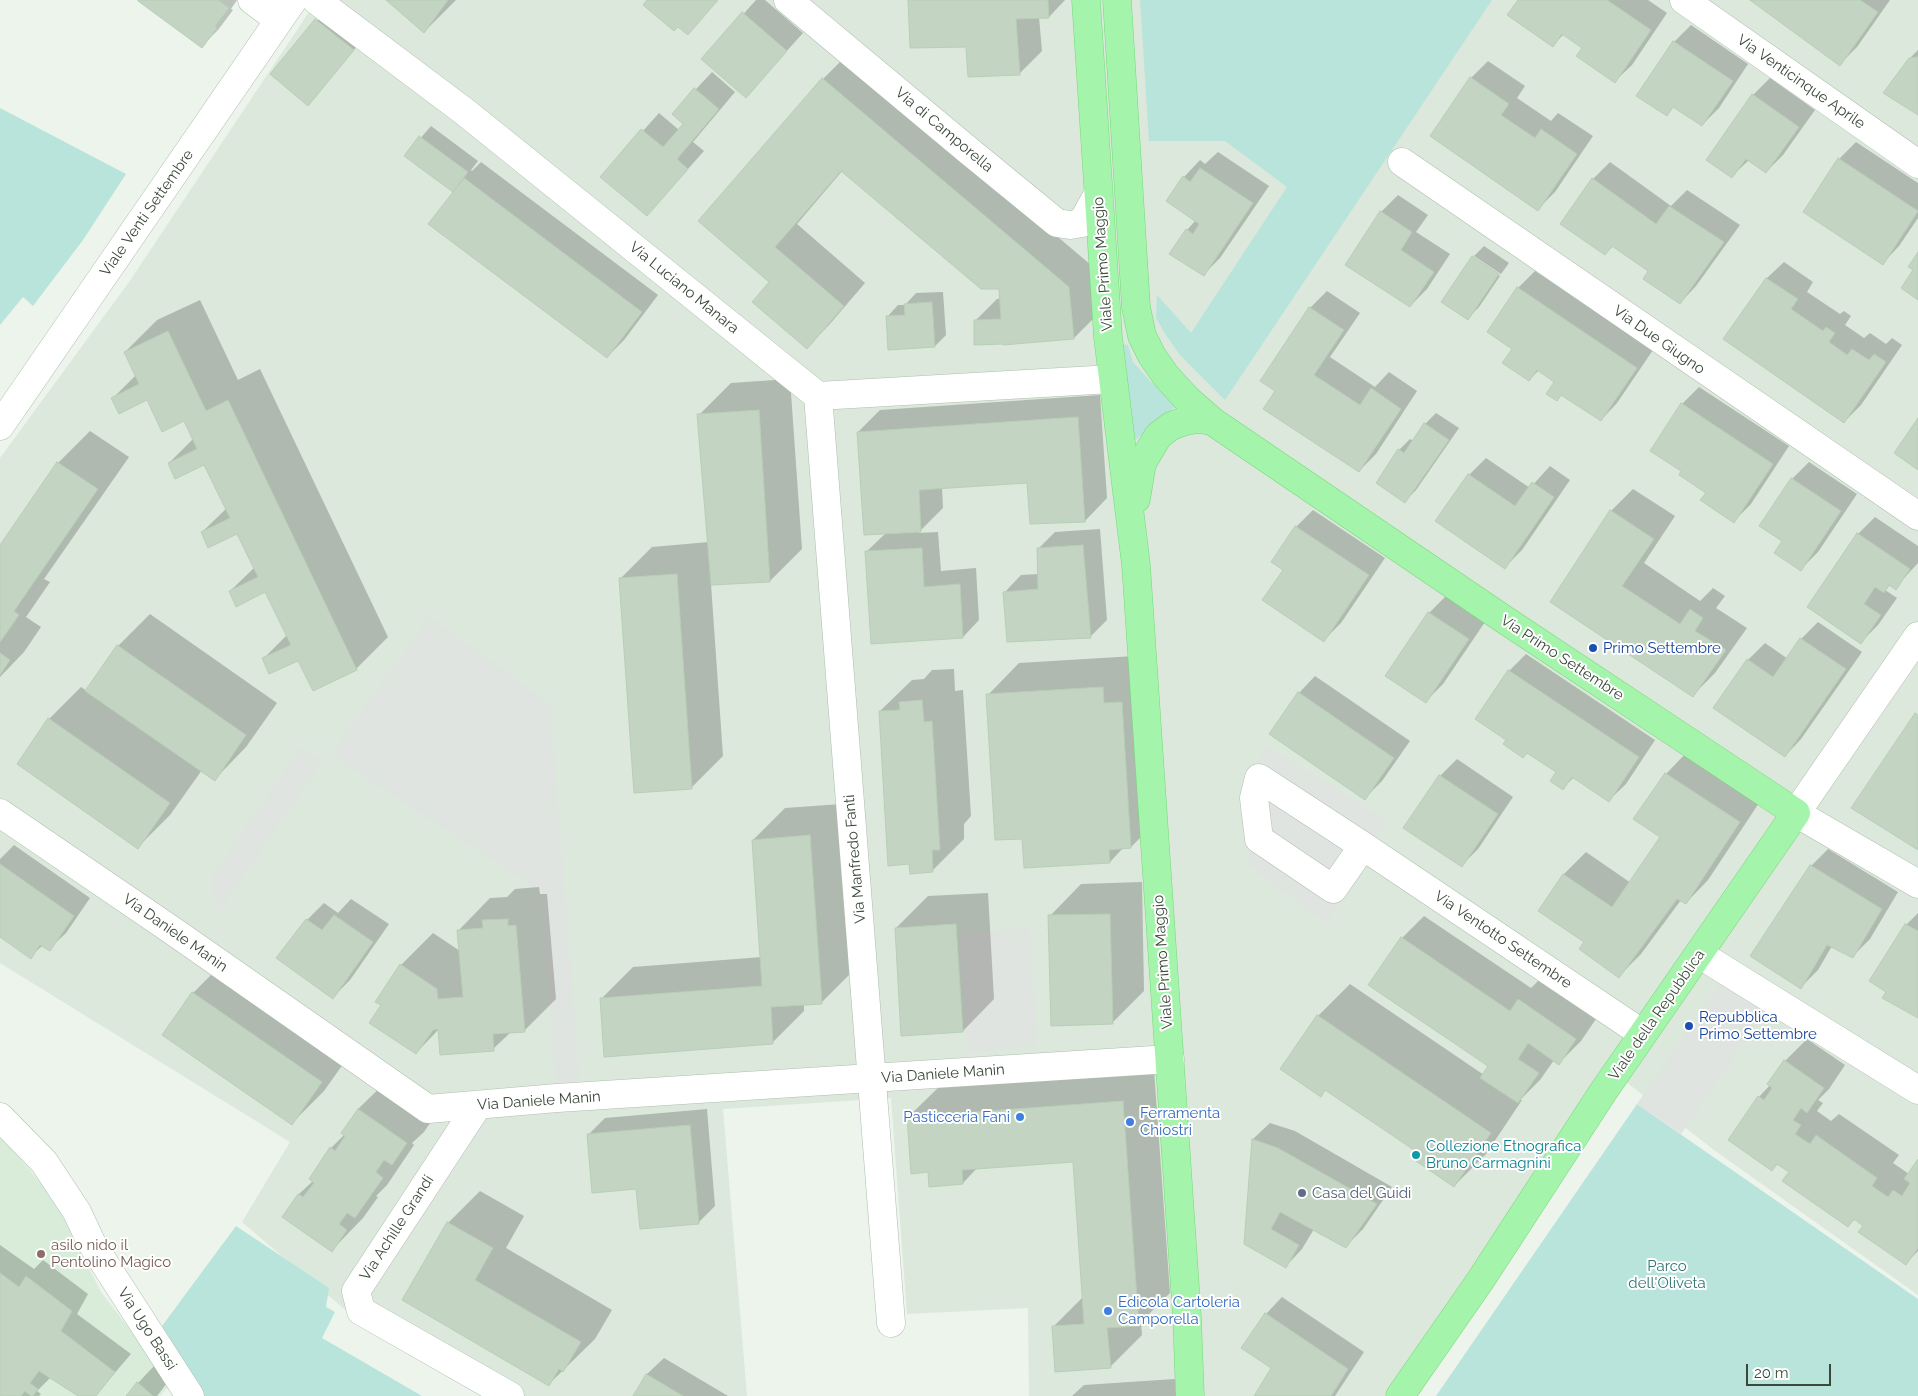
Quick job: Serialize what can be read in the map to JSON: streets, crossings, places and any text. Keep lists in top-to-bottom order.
{
  "streets": {
    "main road": ["Viale Primo Maggio", "Via Primo Settembre", "Viale della Repubblica"],
    "street": [
      "Via Venticinque Aprile",
      "Via di Camporella",
      "Viale Venti Settembre",
      "Via Luciano Manara",
      "Via Due Giugno",
      "Via Manfredo Fanti",
      "Via Daniele Manin",
      "Via Ventotto Settembre",
      "Via Achille Grandi",
      "Via Ugo Bassi"
    ]
  },
  "crossings": [
    ["Via di Camporella", "Viale Primo Maggio"],
    ["Viale Primo Maggio", "Via Primo Settembre"],
    ["Viale Primo Maggio", "Via Daniele Manin"],
    ["Via Luciano Manara", "Via Manfredo Fanti"],
    ["Via Primo Settembre", "Viale della Repubblica"],
    ["Via Manfredo Fanti", "Via Daniele Manin"],
    ["Via Daniele Manin", "Via Achille Grandi"],
    ["Via Ventotto Settembre", "Viale della Repubblica"]
  ],
  "parks": ["Parco dell'Oliveta"],
  "places": [
    "Primo Settembre",
    "Repubblica Primo Settembre",
    "Pasticceria Fani",
    "Ferramenta Chiostri",
    "Collezione Etnografica Bruno Carmagnini",
    "Casa del Guidi",
    "asilo nido il Pentolino Magico",
    "Edicola Cartoleria Camporella"
  ],
  "scale_bar": "20 m"
}
